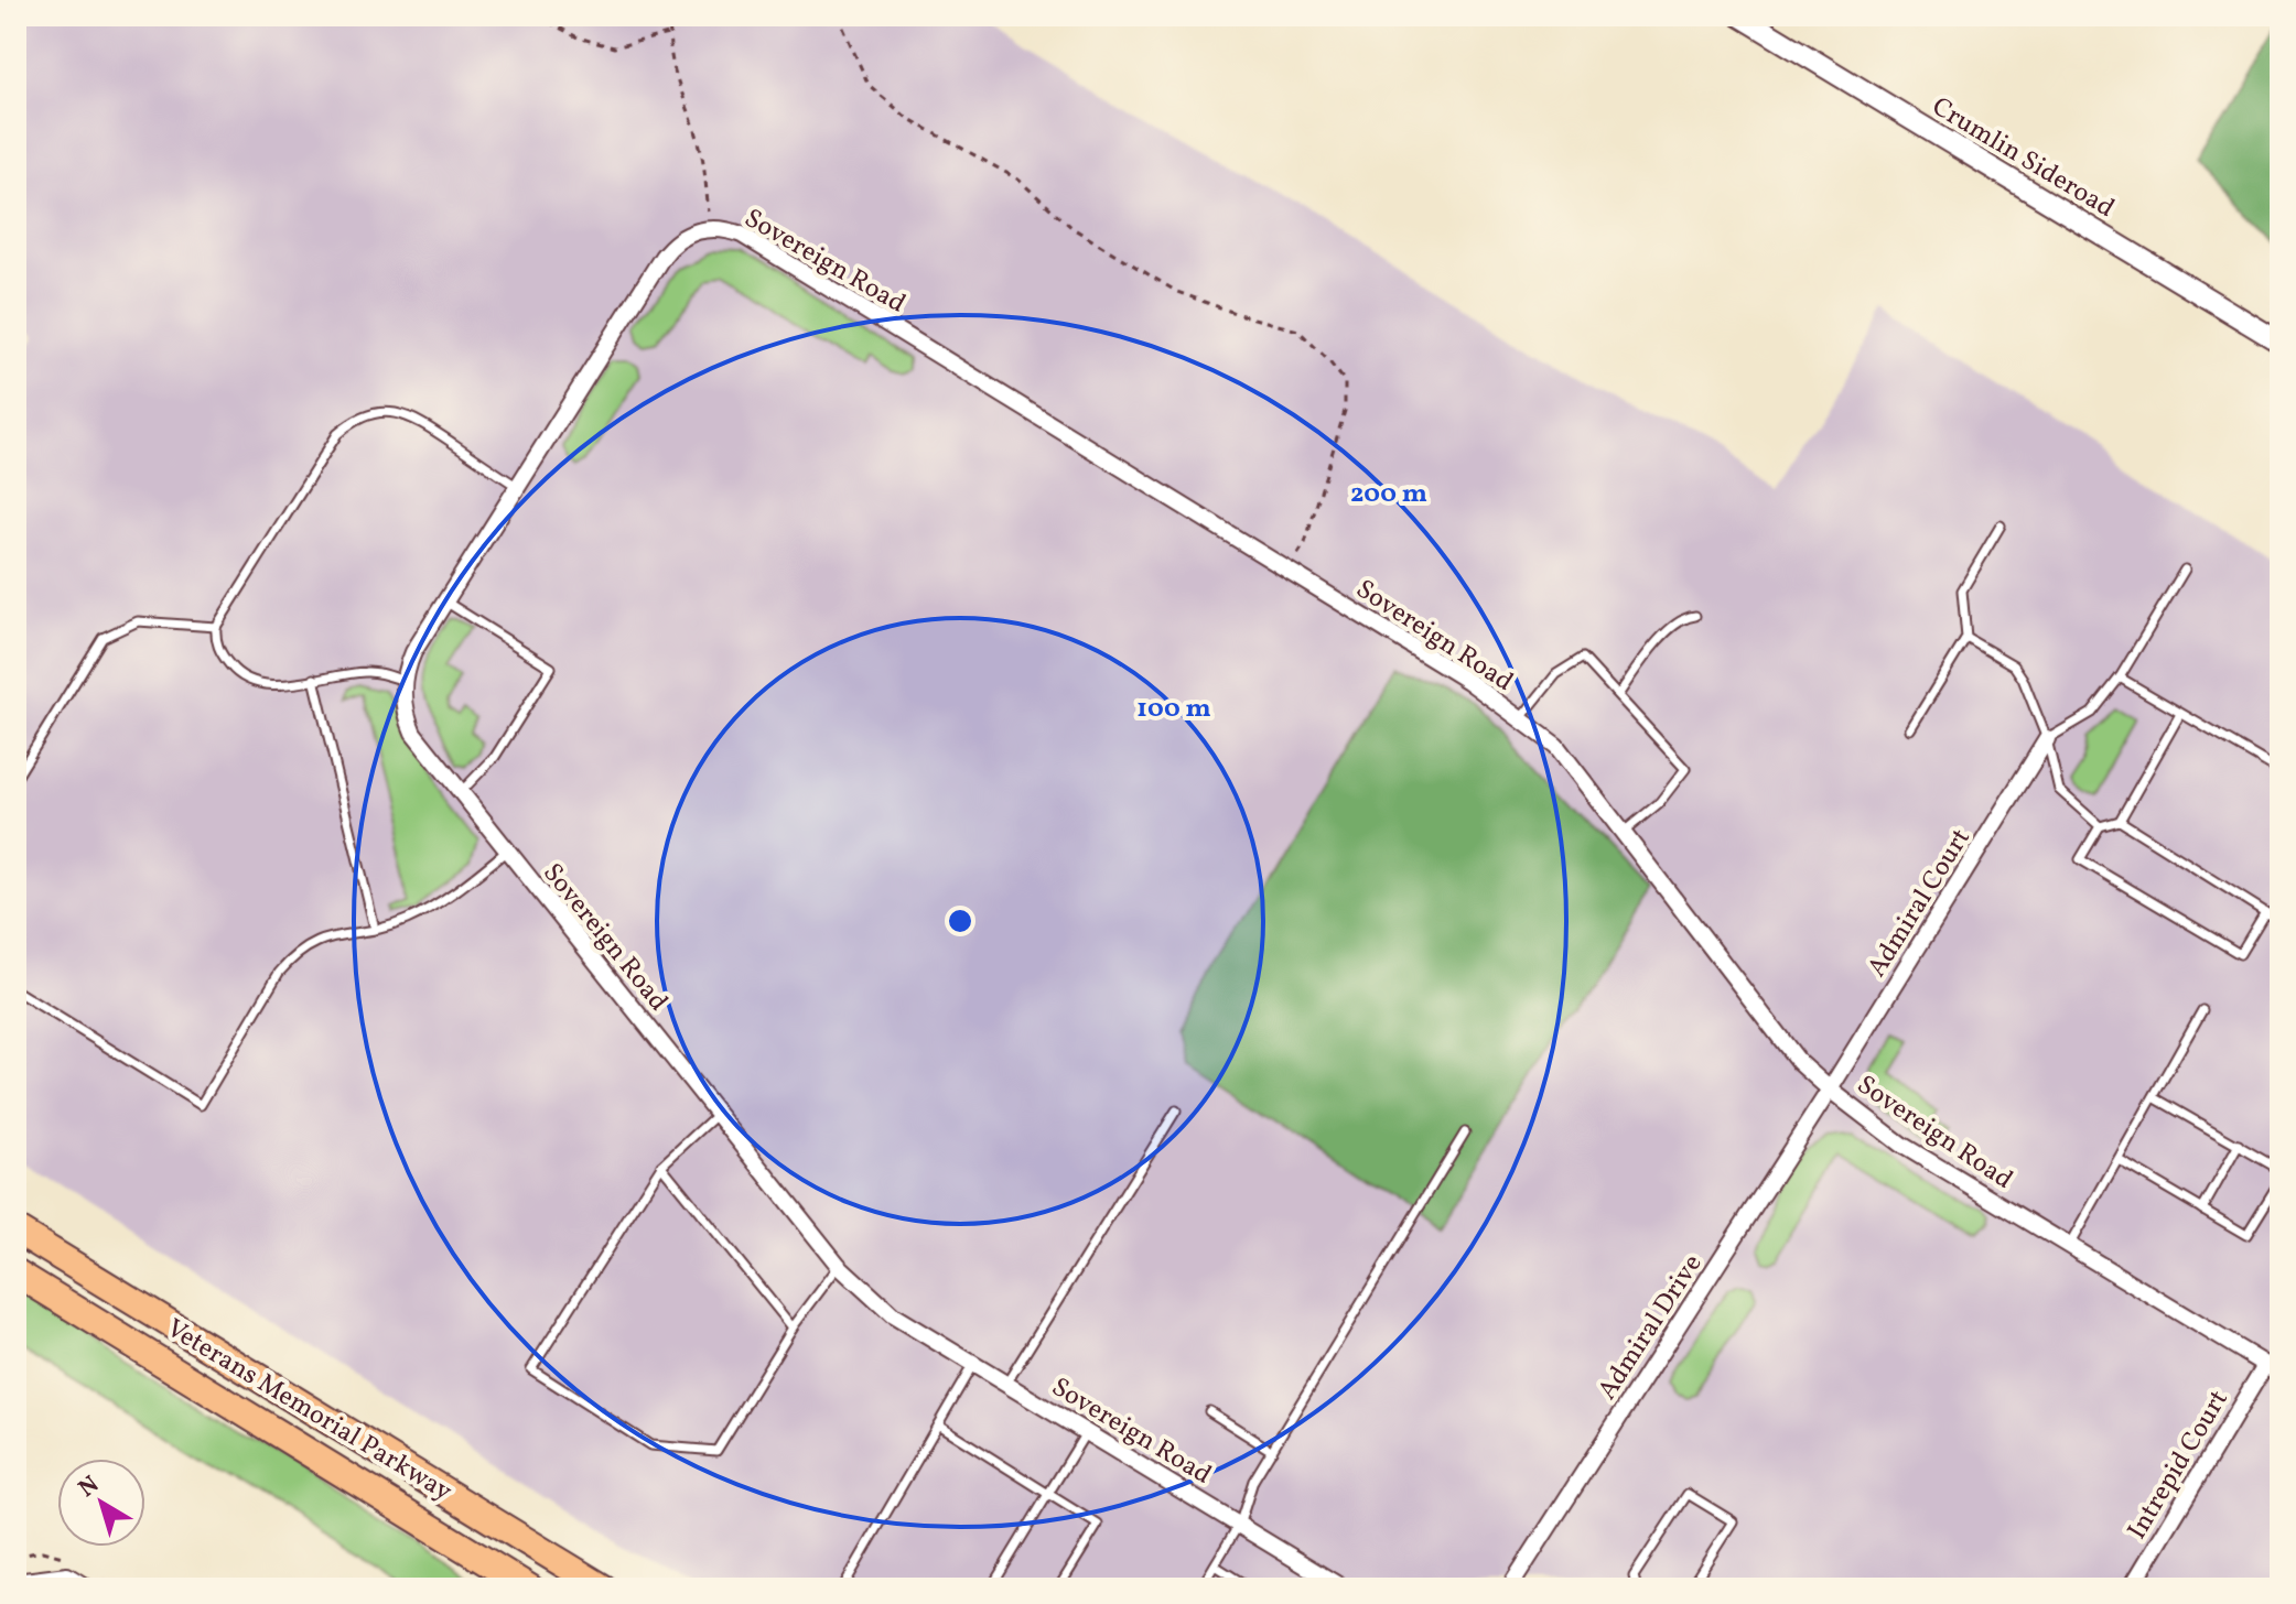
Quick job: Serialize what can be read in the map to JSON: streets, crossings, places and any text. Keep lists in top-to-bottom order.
{
  "streets": {
    "highway": ["Veterans Memorial Parkway"],
    "street": [
      "Crumlin Sideroad",
      "Sovereign Road",
      "Admiral Court",
      "Admiral Drive",
      "Intrepid Court"
    ]
  },
  "crossings": [
    ["Sovereign Road", "Admiral Court"],
    ["Sovereign Road", "Admiral Drive"],
    ["Sovereign Road", "Intrepid Court"],
    ["Admiral Court", "Admiral Drive"]
  ],
  "north": "top left",
  "rings": ["200 m", "100 m"]
}
